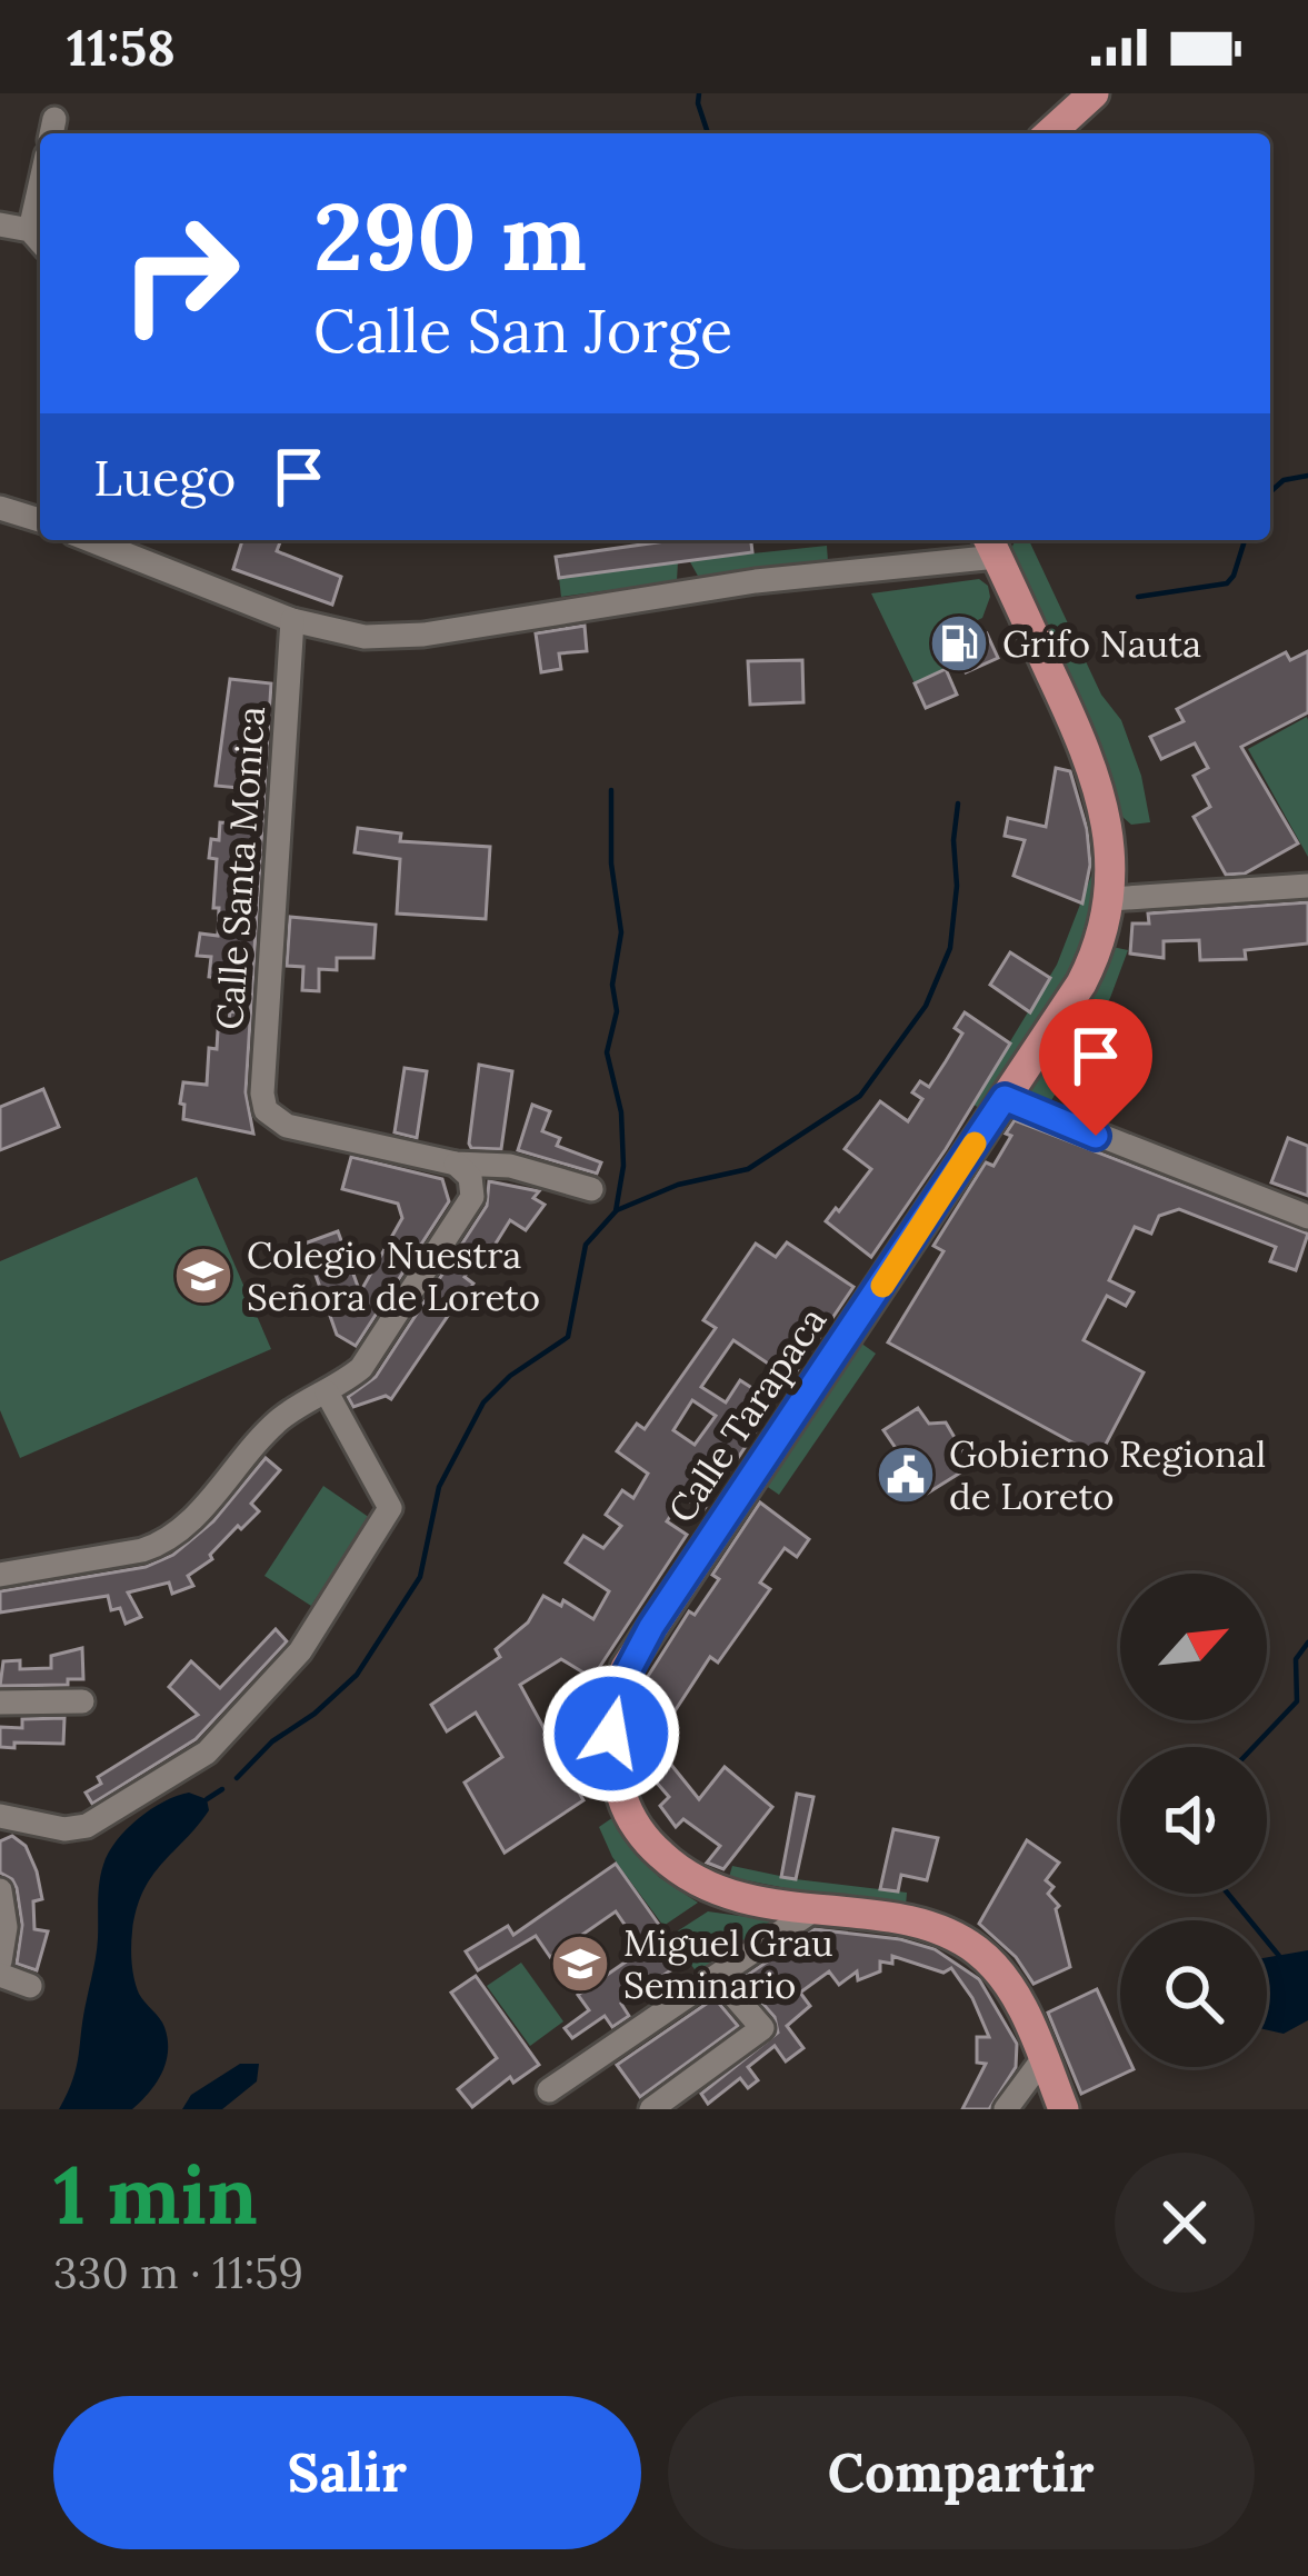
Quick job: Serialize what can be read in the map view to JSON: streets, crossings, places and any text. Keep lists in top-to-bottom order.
{
  "streets": {
    "main road": ["Calle Tarapaca"],
    "street": ["Calle Santa Monica"]
  },
  "places": {
    "fuel station": ["Grifo Nauta"],
    "school or university": ["Colegio Nuestra Señora de Loreto", "Miguel Grau Seminario"],
    "public building": ["Gobierno Regional de Loreto"]
  },
  "north": "top right",
  "page": {
    "status": "11:58",
    "turn": ["290 m", "Calle San Jorge"],
    "then": "Luego",
    "heading": ["1 min", "330 m · 11:59"],
    "buttons": ["Salir", "Compartir"]
  }
}
